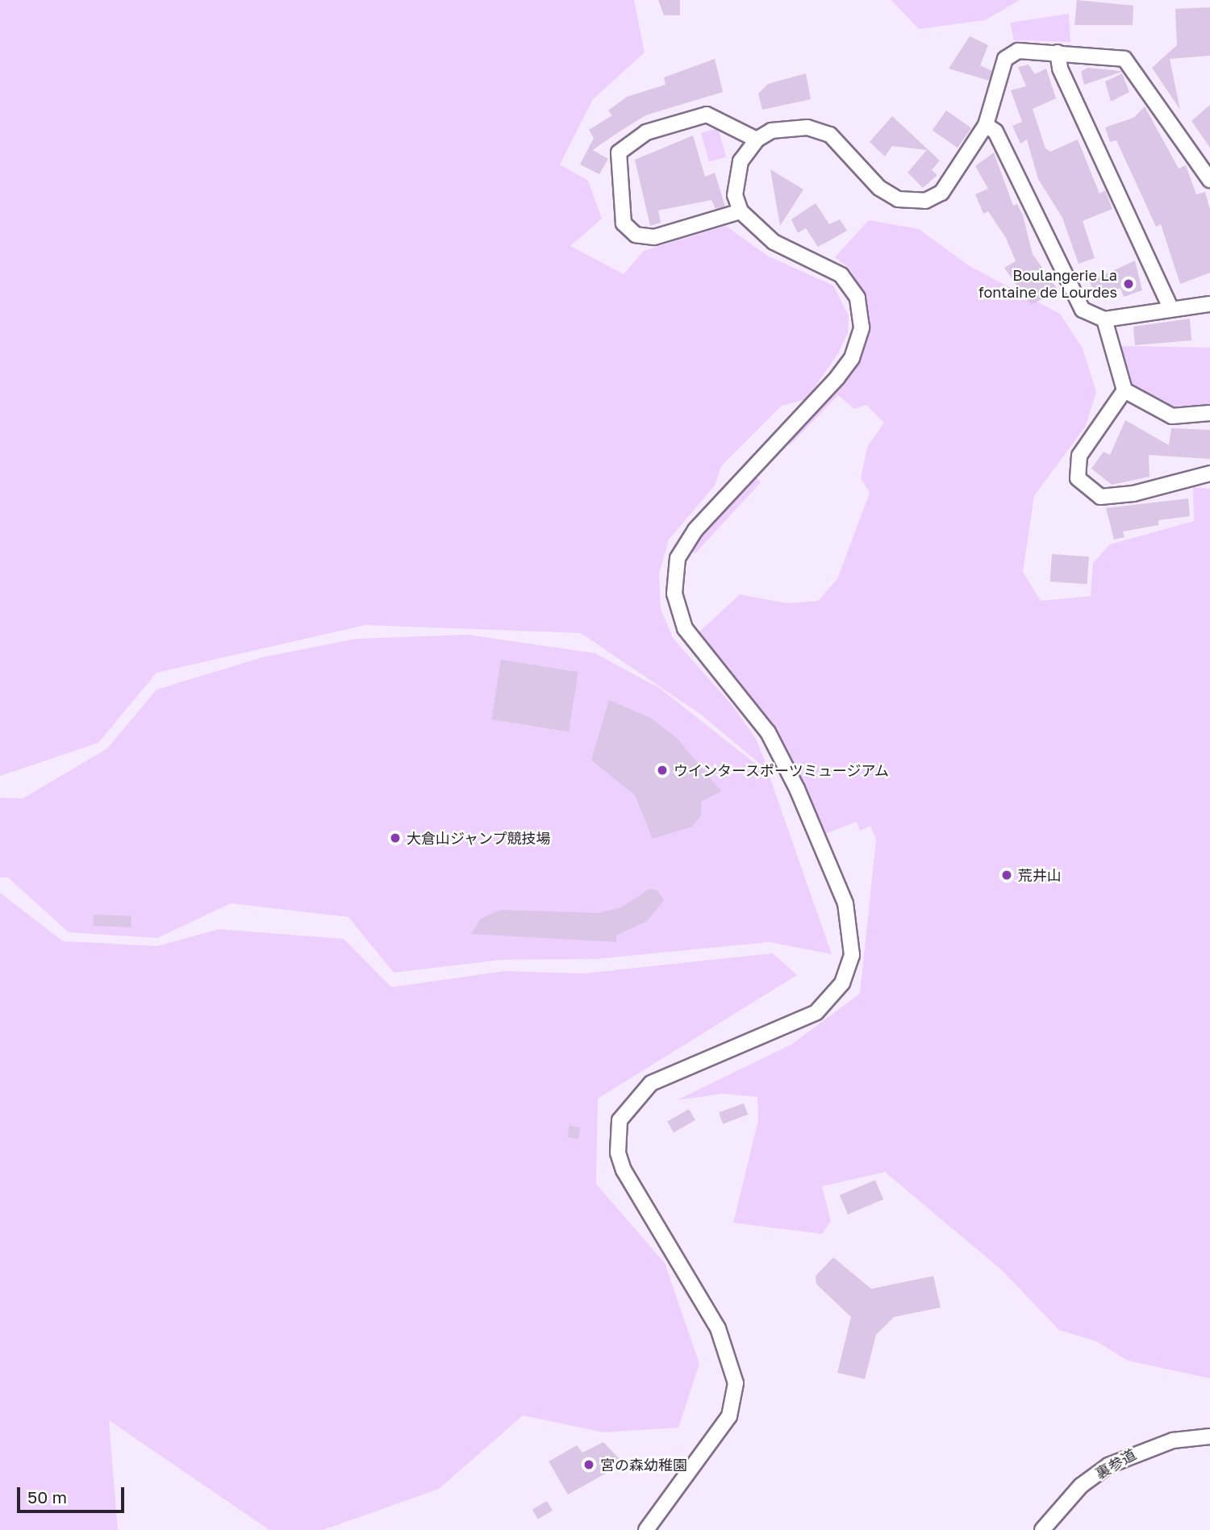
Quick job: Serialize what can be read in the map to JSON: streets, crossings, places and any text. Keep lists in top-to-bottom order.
{
  "streets": {
    "street": ["裏参道"]
  },
  "places": [
    "Boulangerie La fontaine de Lourdes",
    "ウインタースポーツミュージアム",
    "大倉山ジャンプ競技場",
    "荒井山",
    "宮の森幼稚園"
  ],
  "scale_bar": "50 m"
}
